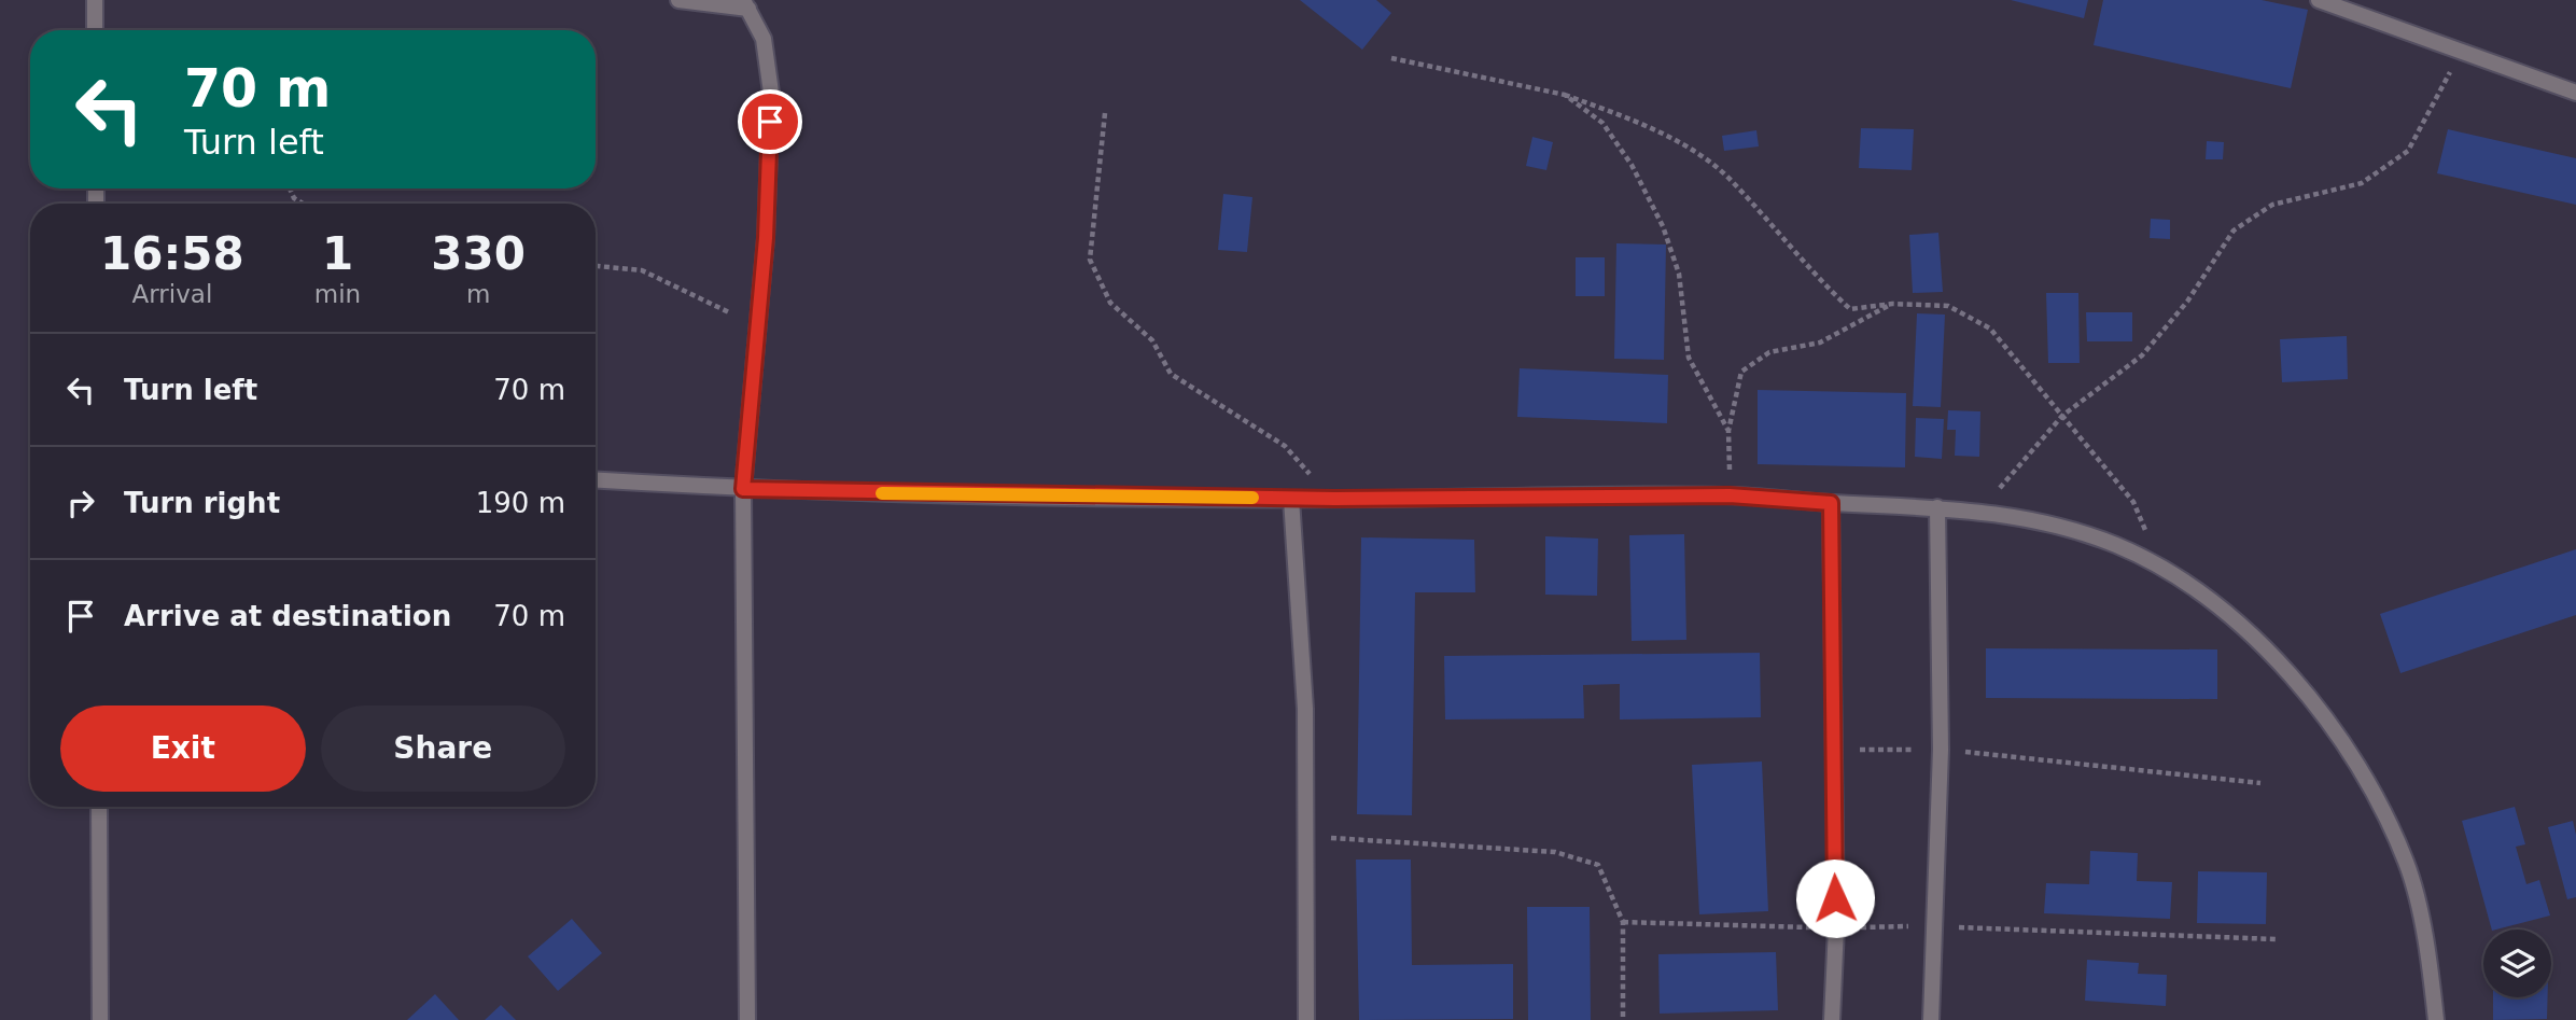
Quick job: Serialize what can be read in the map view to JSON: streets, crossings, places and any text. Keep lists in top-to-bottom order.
{
  "page": {
    "turn": ["70 m", "Turn left"],
    "eta": [
      "16:58",
      "Arrival",
      "1",
      "min",
      "330",
      "m"
    ],
    "list": [
      {
        "name": "Turn left",
        "value": "70 m"
      },
      {
        "name": "Turn right",
        "value": "190 m"
      },
      {
        "name": "Arrive at destination",
        "value": "70 m"
      }
    ],
    "buttons": ["Exit", "Share"]
  }
}
